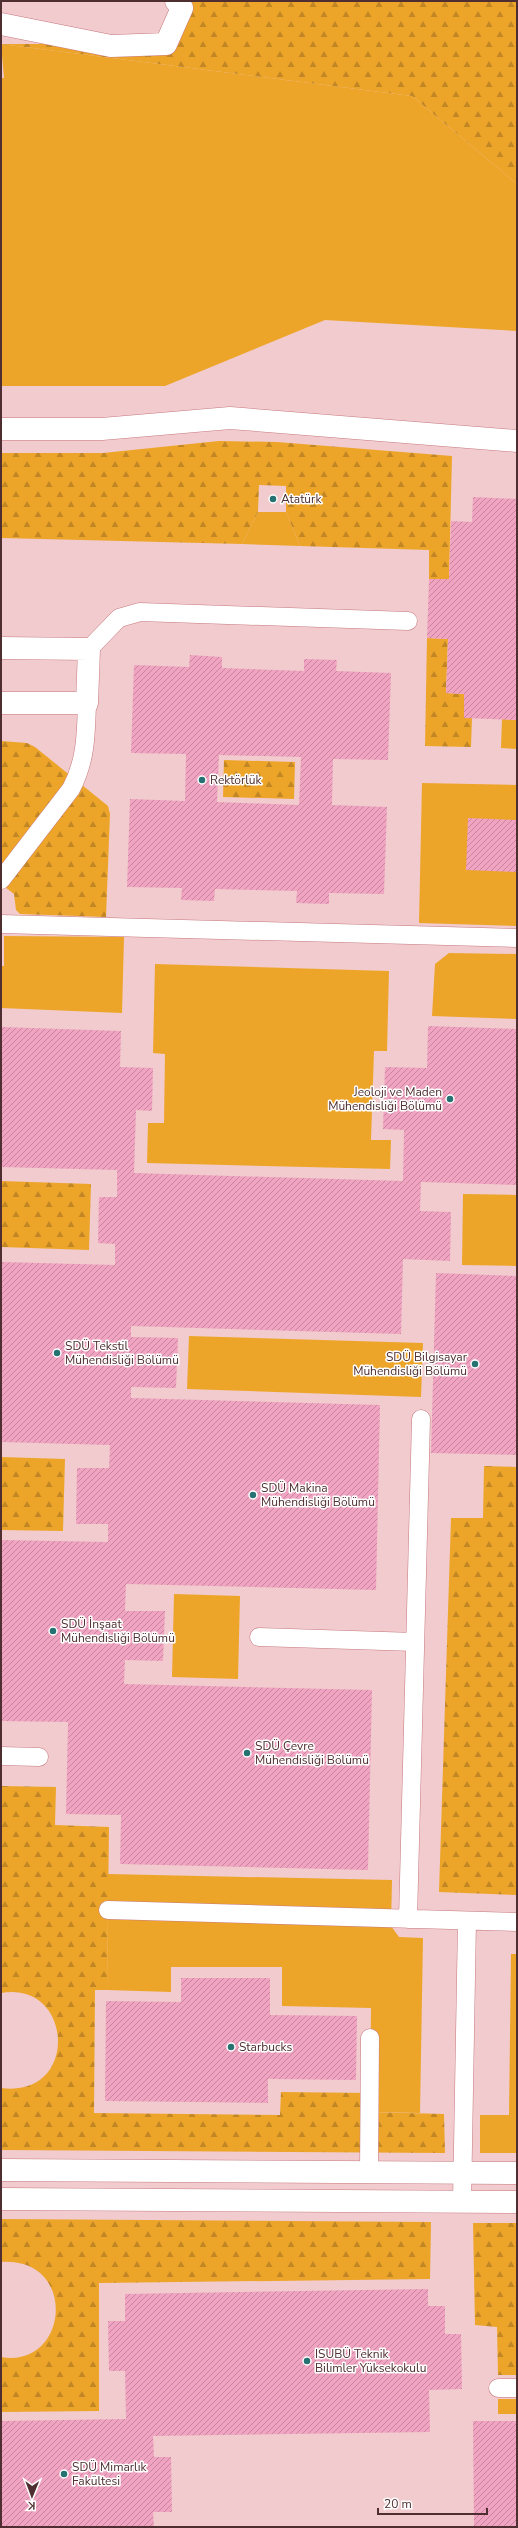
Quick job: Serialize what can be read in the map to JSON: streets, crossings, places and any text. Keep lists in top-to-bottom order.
{
  "places": [
    "Atatürk",
    "Rektörlük",
    "Jeoloji ve Maden Mühendisliği Bölümü",
    "SDÜ Tekstil Mühendisliği Bölümü",
    "SDÜ Bilgisayar Mühendisliği Bölümü",
    "SDÜ Makina Mühendisliği Bölümü",
    "SDÜ İnşaat Mühendisliği Bölümü",
    "SDÜ Çevre Mühendisliği Bölümü",
    "Starbucks",
    "ISUBÜ Teknik Bilimler Yüksekokulu",
    "SDÜ Mimarlık Fakültesi"
  ],
  "scale_bar": "20 m",
  "north": "bottom"
}
